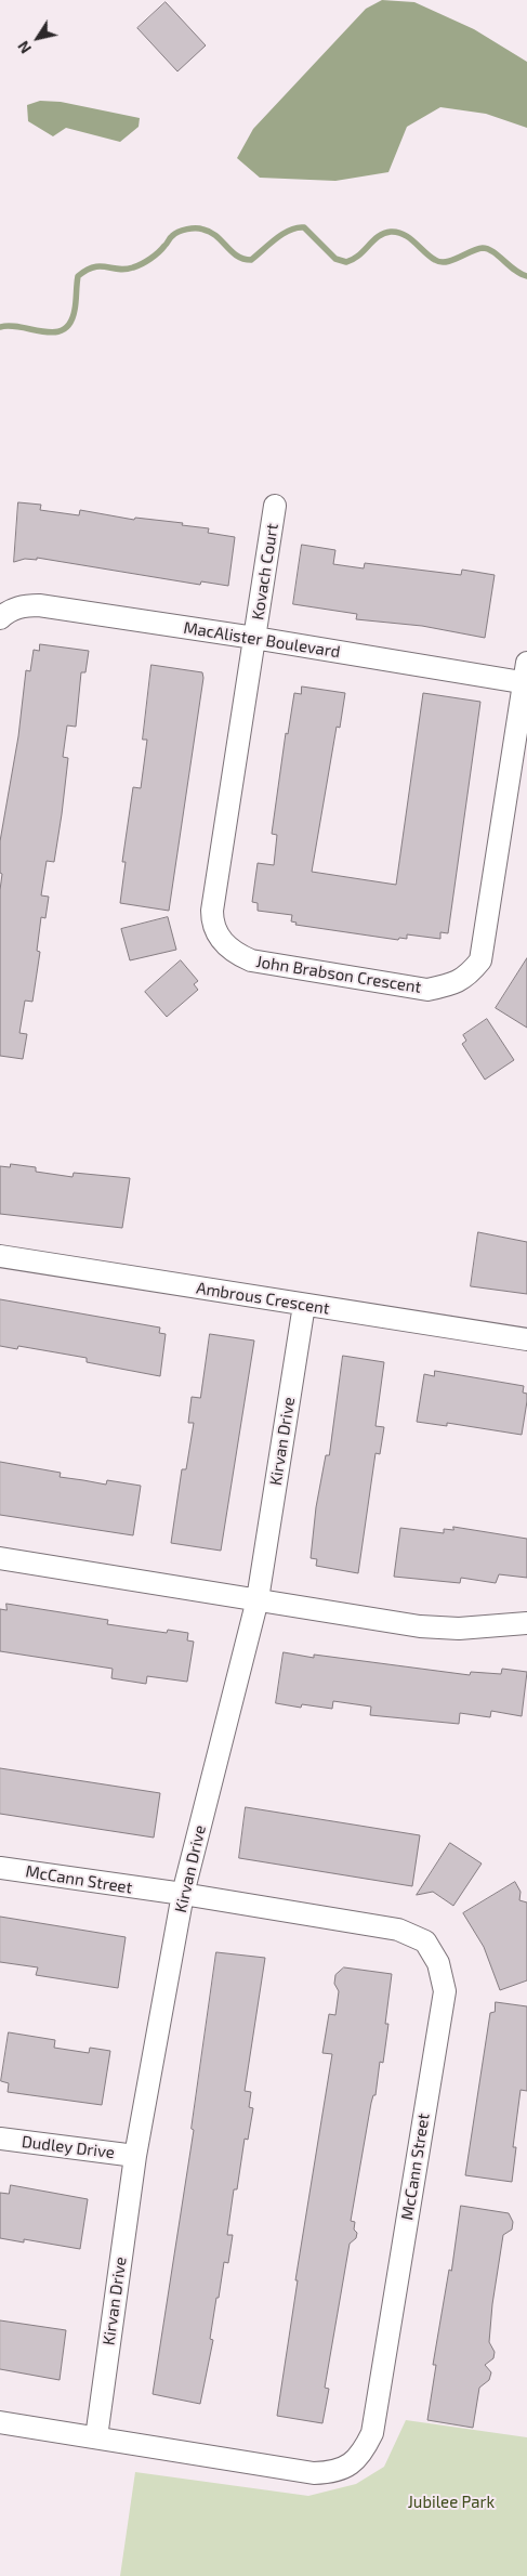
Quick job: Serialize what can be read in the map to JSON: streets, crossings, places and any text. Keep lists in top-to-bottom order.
{
  "streets": {
    "street": [
      "Kovach Court",
      "MacAlister Boulevard",
      "John Brabson Crescent",
      "Ambrous Crescent",
      "Kirvan Drive",
      "McCann Street",
      "Dudley Drive"
    ]
  },
  "crossings": [
    ["Kovach Court", "MacAlister Boulevard"],
    ["Kovach Court", "John Brabson Crescent"],
    ["MacAlister Boulevard", "John Brabson Crescent"],
    ["Ambrous Crescent", "Kirvan Drive"],
    ["Kirvan Drive", "McCann Street"],
    ["Kirvan Drive", "Dudley Drive"]
  ],
  "parks": ["Jubilee Park"],
  "north": "bottom left"
}
